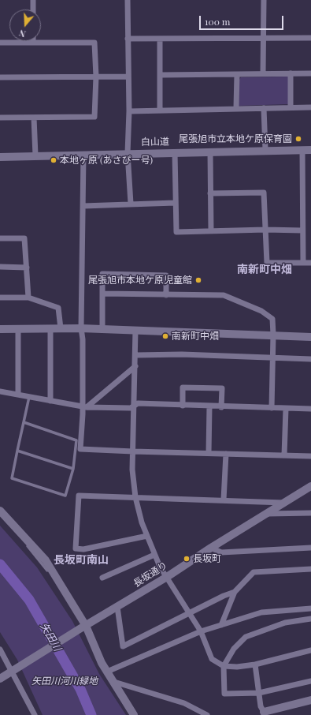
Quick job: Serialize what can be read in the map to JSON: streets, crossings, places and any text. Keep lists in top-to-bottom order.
{
  "streets": {
    "street": ["白山道", "長坂通り"]
  },
  "districts": ["南新町中畑", "長坂町南山"],
  "water": ["矢田川"],
  "parks": ["矢田川河川緑地"],
  "places": [
    "尾張旭市立本地ケ原保育園",
    "本地ヶ原 (あさぴー号)",
    "尾張旭市本地ケ原児童館",
    "南新町中畑",
    "長坂町"
  ],
  "scale_bar": "100 m",
  "north": "bottom"
}
